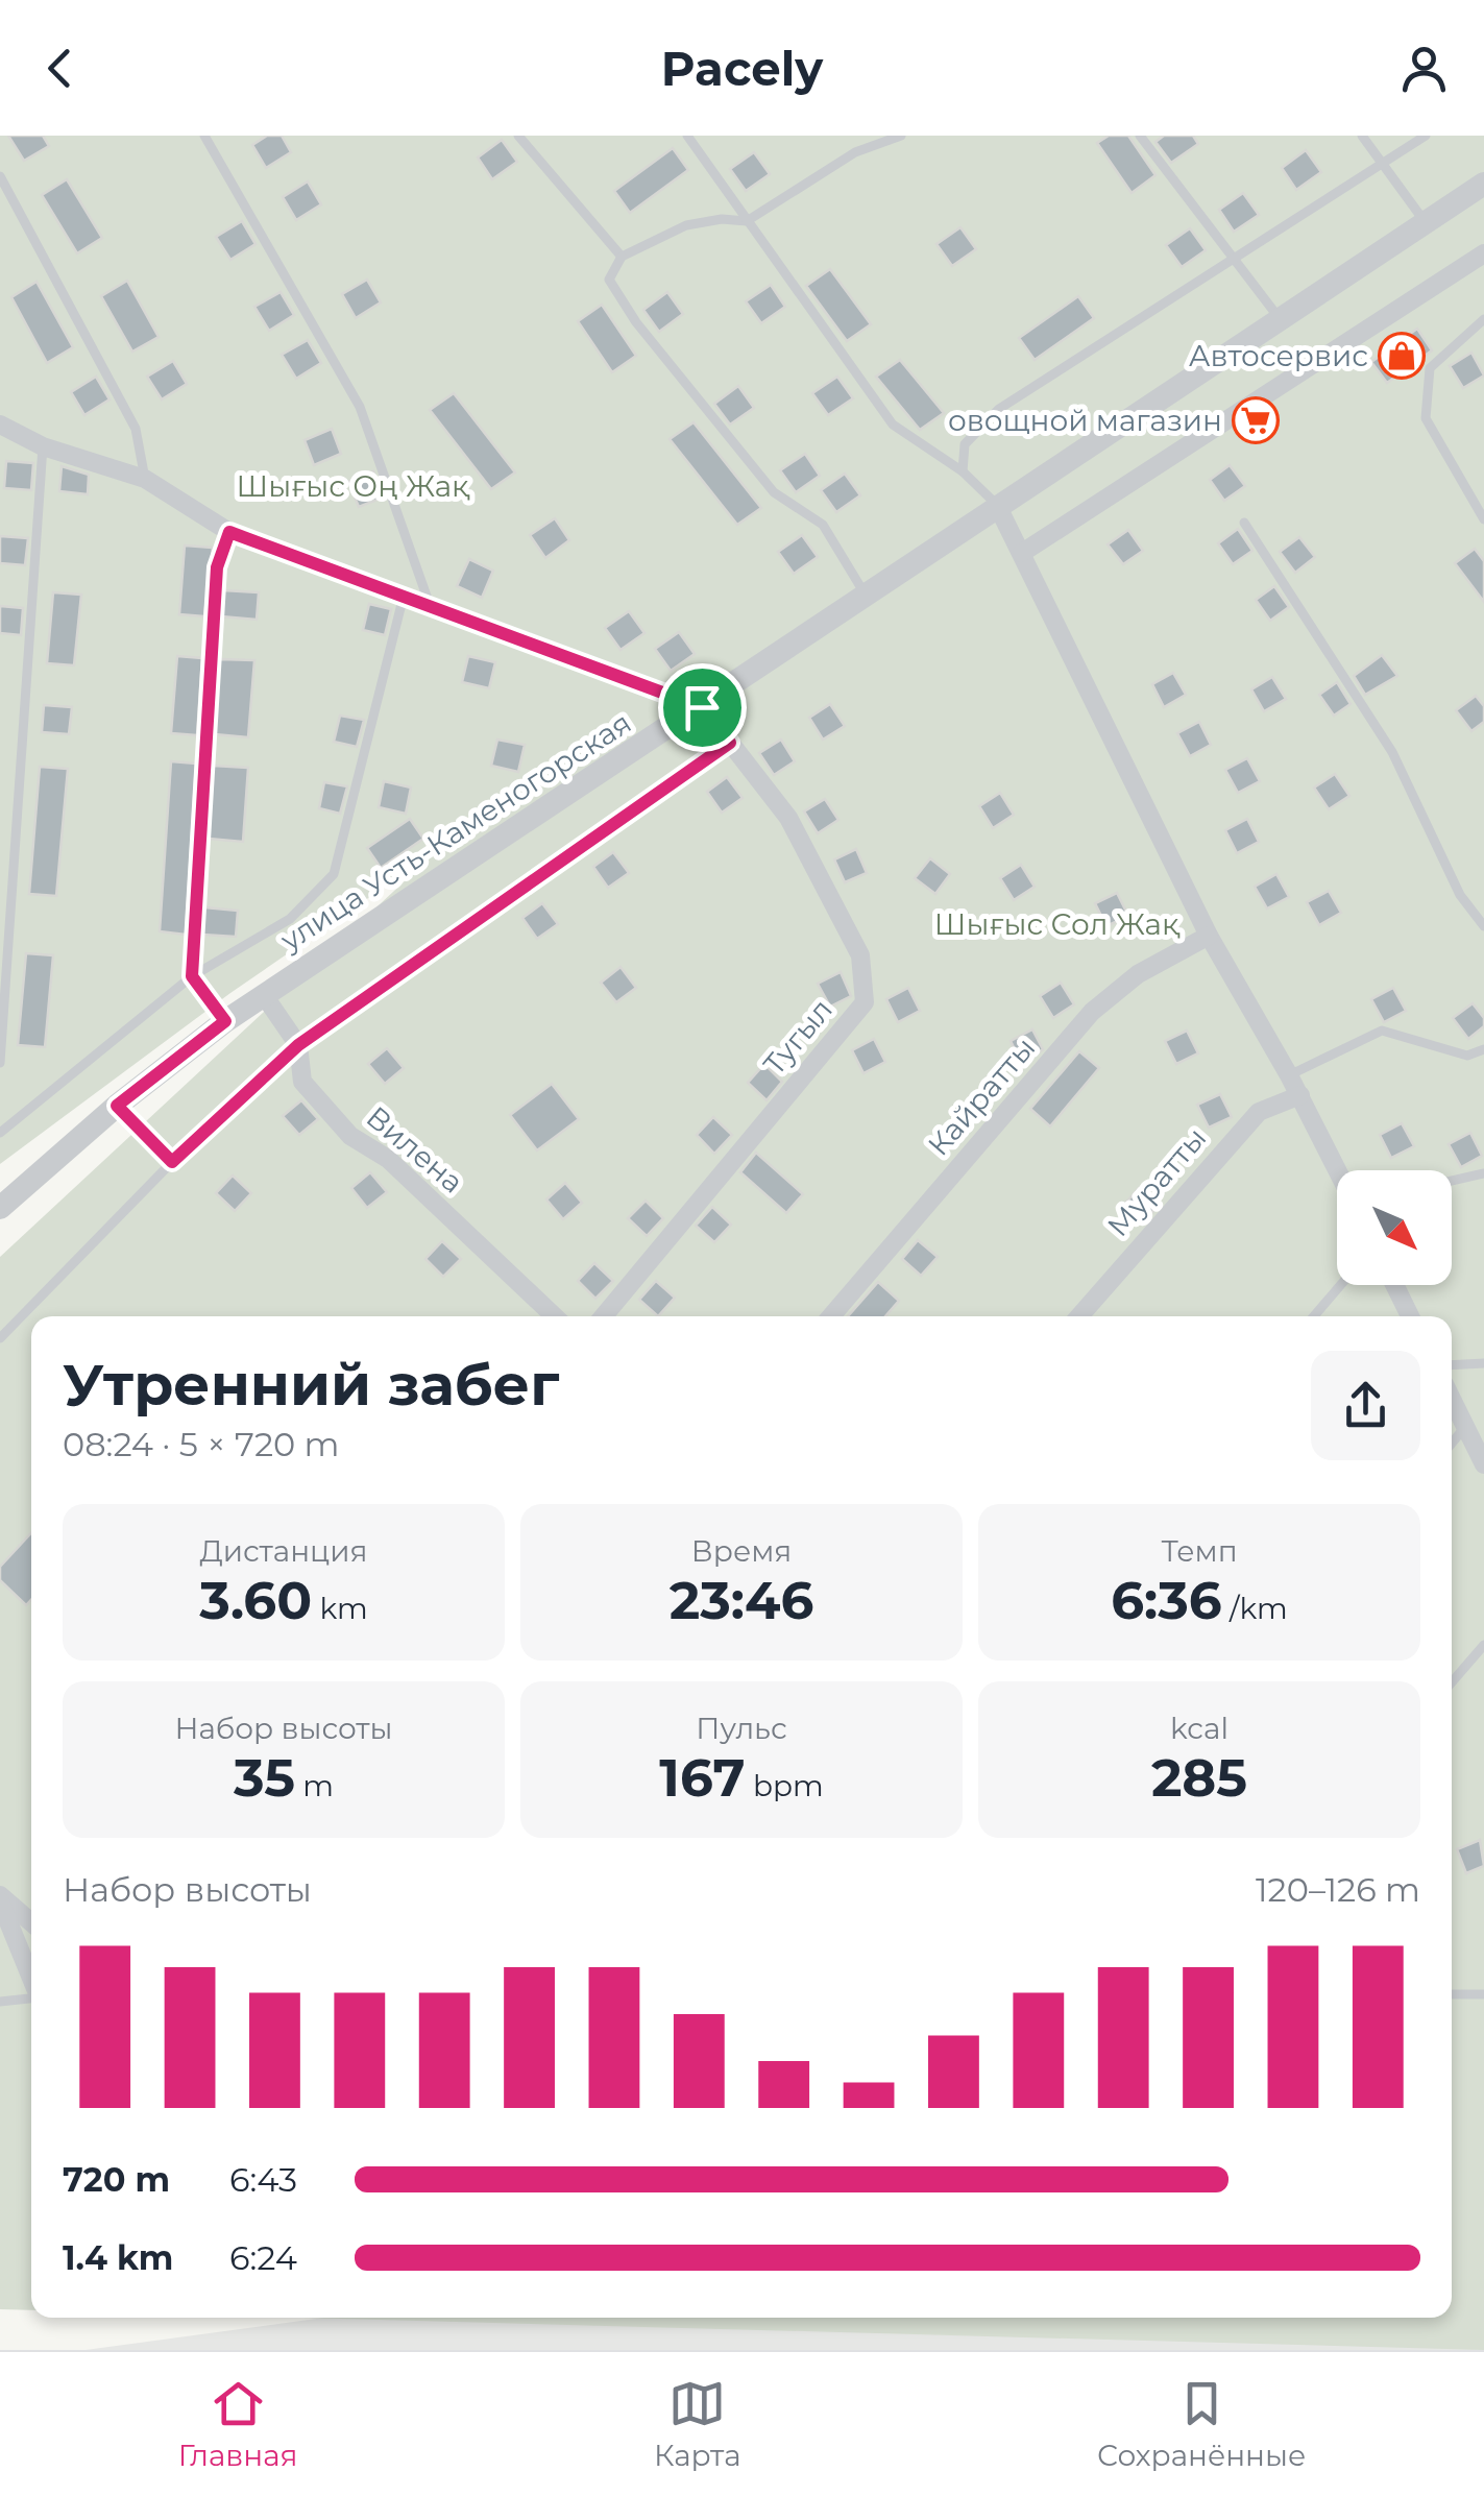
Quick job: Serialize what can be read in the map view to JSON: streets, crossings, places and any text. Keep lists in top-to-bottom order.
{
  "streets": {
    "street": [
      "улица Усть-Каменогорская",
      "Тугыл",
      "Кайратты",
      "Вилена",
      "Муратты"
    ]
  },
  "crossings": [
    ["улица Усть-Каменогорская", "Тугыл"],
    ["улица Усть-Каменогорская", "Вилена"]
  ],
  "parks": ["Шығыс Оң Жақ", "Шығыс Сол Жақ"],
  "places": {
    "shop": ["Автосервис"],
    "supermarket": ["овощной магазин"]
  },
  "north": "bottom right",
  "page": {
    "header": "Pacely",
    "heading": ["Утренний забег", "08:24 · 5 × 720 m"],
    "stats": [
      ["Дистанция", "3.60 km"],
      ["Время", "23:46"],
      ["Темп", "6:36 /km"],
      ["Набор высоты", "35 m"],
      ["Пульс", "167 bpm"],
      ["kcal", "285"]
    ],
    "chart": ["Набор высоты", "120–126 m"],
    "list": [
      {
        "name": "720 m",
        "note": "6:43"
      },
      {
        "name": "1.4 km",
        "note": "6:24"
      }
    ],
    "tabs": ["Главная", "Карта", "Сохранённые"]
  }
}
